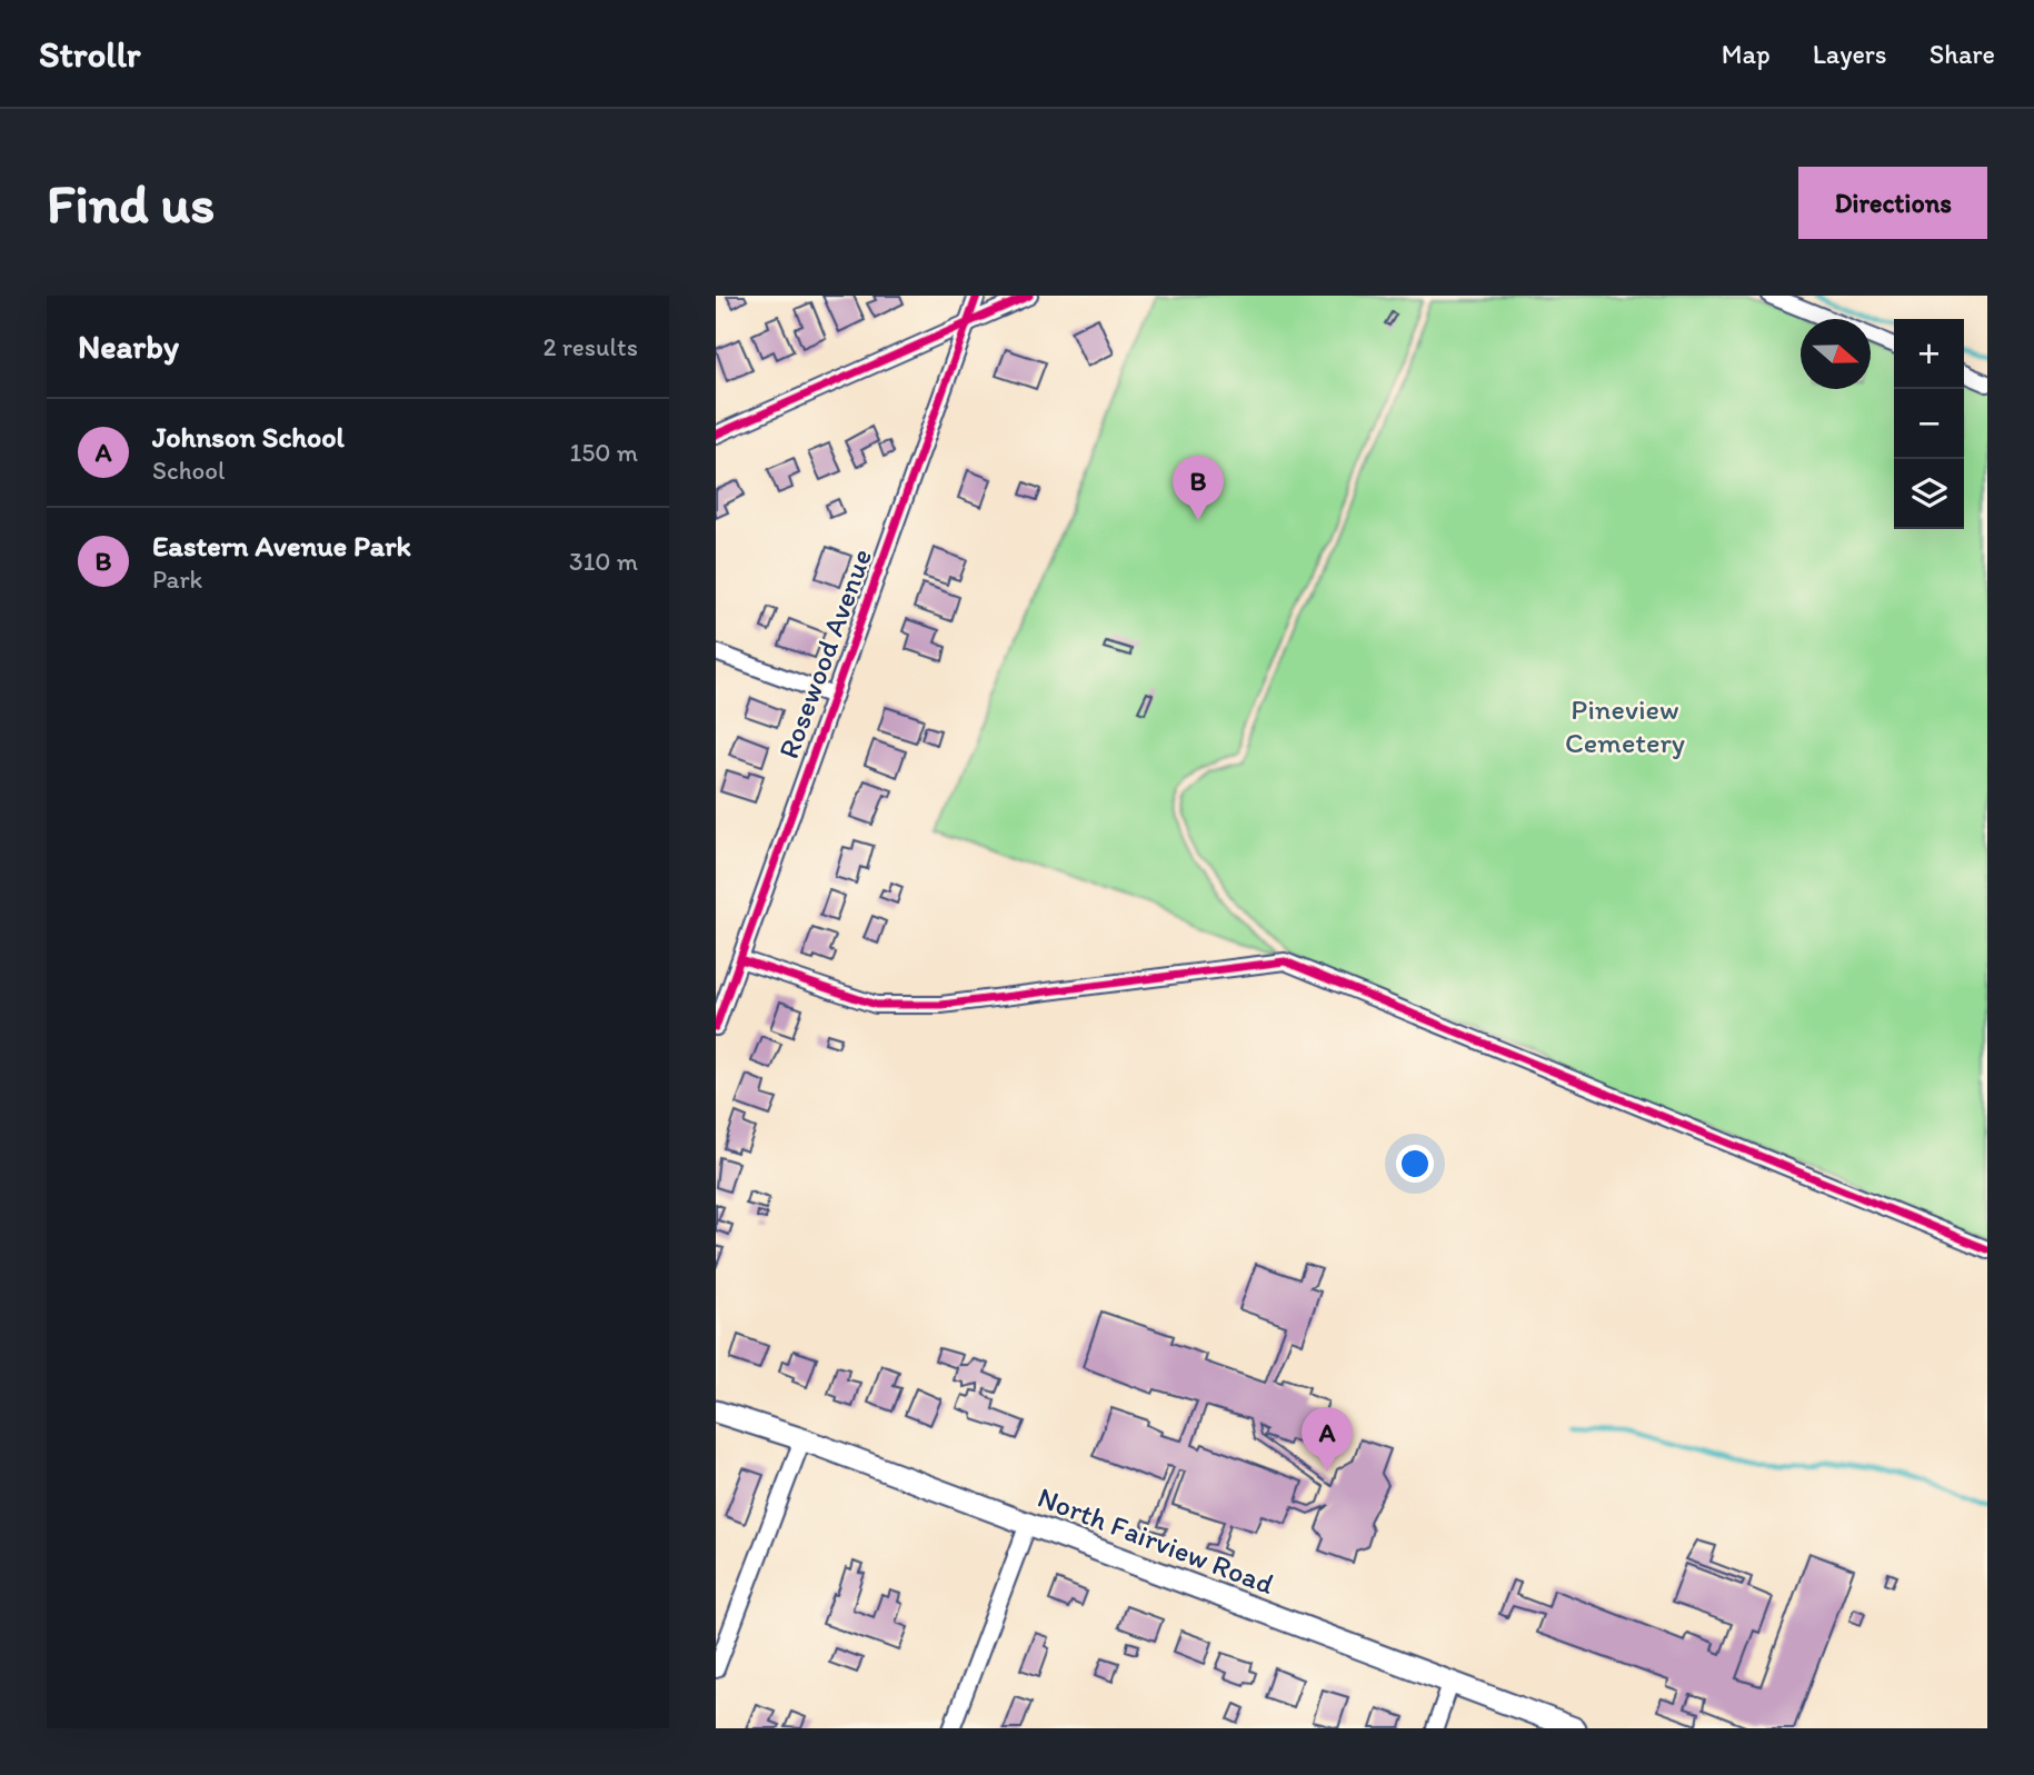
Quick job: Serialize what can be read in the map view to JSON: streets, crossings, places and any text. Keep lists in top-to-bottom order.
{
  "streets": {
    "main road": ["North Fairview Road"],
    "street": ["Rosewood Avenue"]
  },
  "parks": ["Pineview Cemetery"],
  "north": "right",
  "page": {
    "header": "Strollr",
    "nav": ["Map", "Layers", "Share"],
    "buttons": "Directions",
    "title": "Find us",
    "heading": ["Nearby", "2 results"],
    "map_buttons": ["+", "−"],
    "list": [
      {
        "mark": "A",
        "name": "Johnson School",
        "note": "School",
        "value": "150 m"
      },
      {
        "mark": "B",
        "name": "Eastern Avenue Park",
        "note": "Park",
        "value": "310 m"
      }
    ],
    "pins": ["B", "A"]
  }
}
